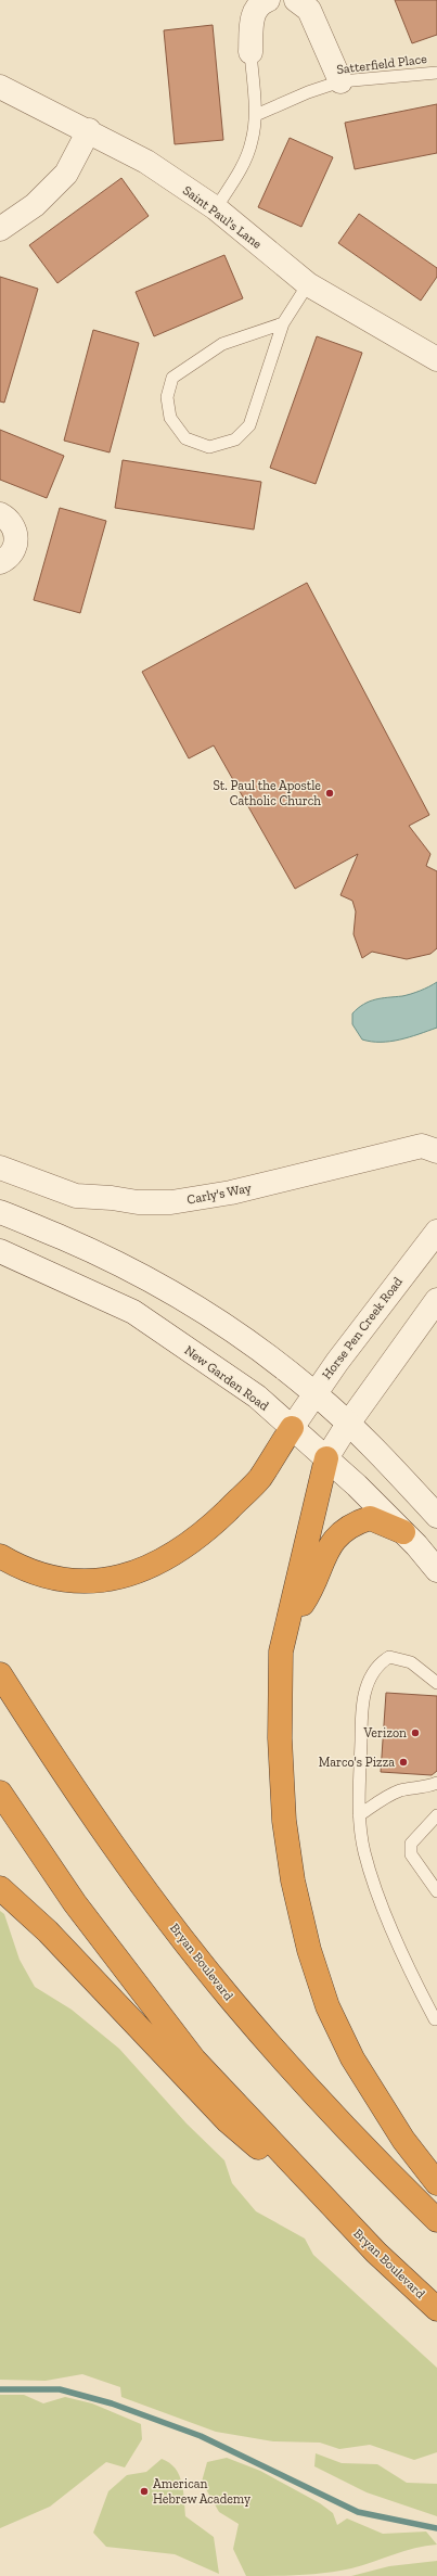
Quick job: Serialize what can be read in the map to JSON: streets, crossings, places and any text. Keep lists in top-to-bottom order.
{
  "streets": {
    "highway": ["Bryan Boulevard"],
    "street": [
      "Saint Paul's Lane",
      "Carly's Way",
      "Horse Pen Creek Road",
      "New Garden Road"
    ],
    "lane": ["Satterfield Place"]
  },
  "crossings": [
    ["Horse Pen Creek Road", "New Garden Road"]
  ],
  "places": [
    "St. Paul the Apostle Catholic Church",
    "Verizon",
    "Marco's Pizza",
    "American Hebrew Academy"
  ]
}
